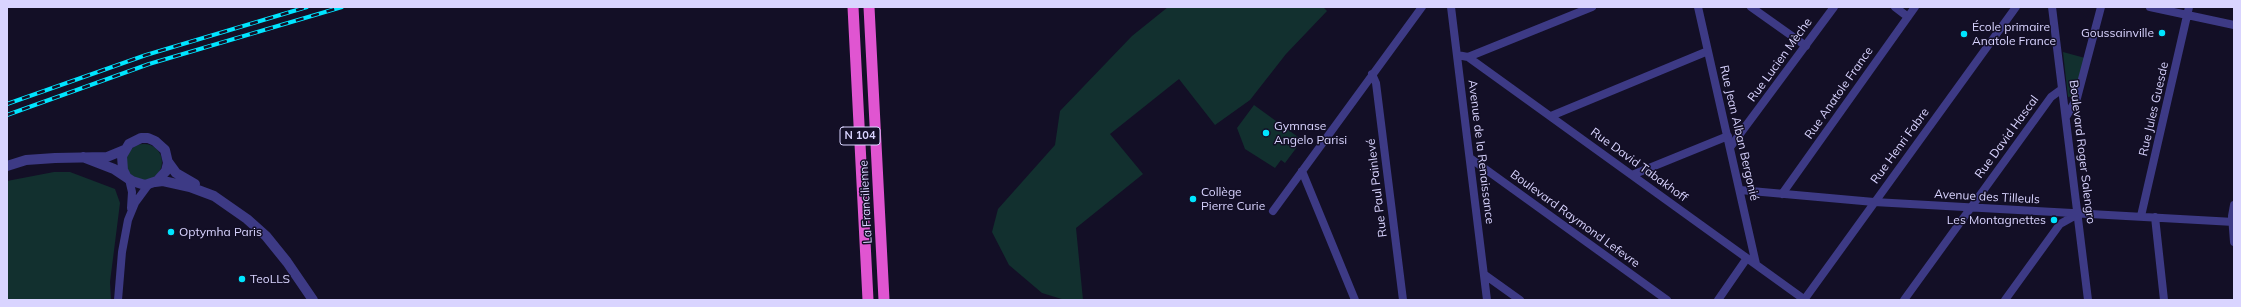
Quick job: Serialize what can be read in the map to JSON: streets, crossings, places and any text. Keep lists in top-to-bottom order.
{
  "streets": {
    "highway": ["N 104", "La Francilienne"],
    "street": [
      "Rue Lucien Mèche",
      "Rue Anatole France",
      "Rue Jules Guesde",
      "Rue Jean Alban Bergonié",
      "Rue David Hascal",
      "Rue Henri Fabre",
      "Avenue de la Renaissance",
      "Boulevard Roger Salengro",
      "Rue David Tabakhoff",
      "Rue Paul Painlevé",
      "Avenue des Tilleuls",
      "Boulevard Raymond Lefevre"
    ]
  },
  "crossings": [
    ["Rue Lucien Mèche", "Rue Jean Alban Bergonié"],
    ["Rue Anatole France", "Avenue des Tilleuls"],
    ["Rue Jules Guesde", "Avenue des Tilleuls"],
    ["Rue Jean Alban Bergonié", "Rue David Tabakhoff"],
    ["Rue Jean Alban Bergonié", "Avenue des Tilleuls"],
    ["Rue David Hascal", "Boulevard Roger Salengro"],
    ["Rue David Hascal", "Avenue des Tilleuls"],
    ["Rue Henri Fabre", "Rue David Tabakhoff"],
    ["Rue Henri Fabre", "Avenue des Tilleuls"],
    ["Avenue de la Renaissance", "Rue David Tabakhoff"],
    ["Avenue de la Renaissance", "Boulevard Raymond Lefevre"],
    ["Boulevard Roger Salengro", "Avenue des Tilleuls"]
  ],
  "places": [
    "Goussainville",
    "École primaire Anatole France",
    "Gymnase Angelo Parisi",
    "Collège Pierre Curie",
    "Les Montagnettes",
    "Optymha Paris",
    "TeoLLS"
  ]
}
